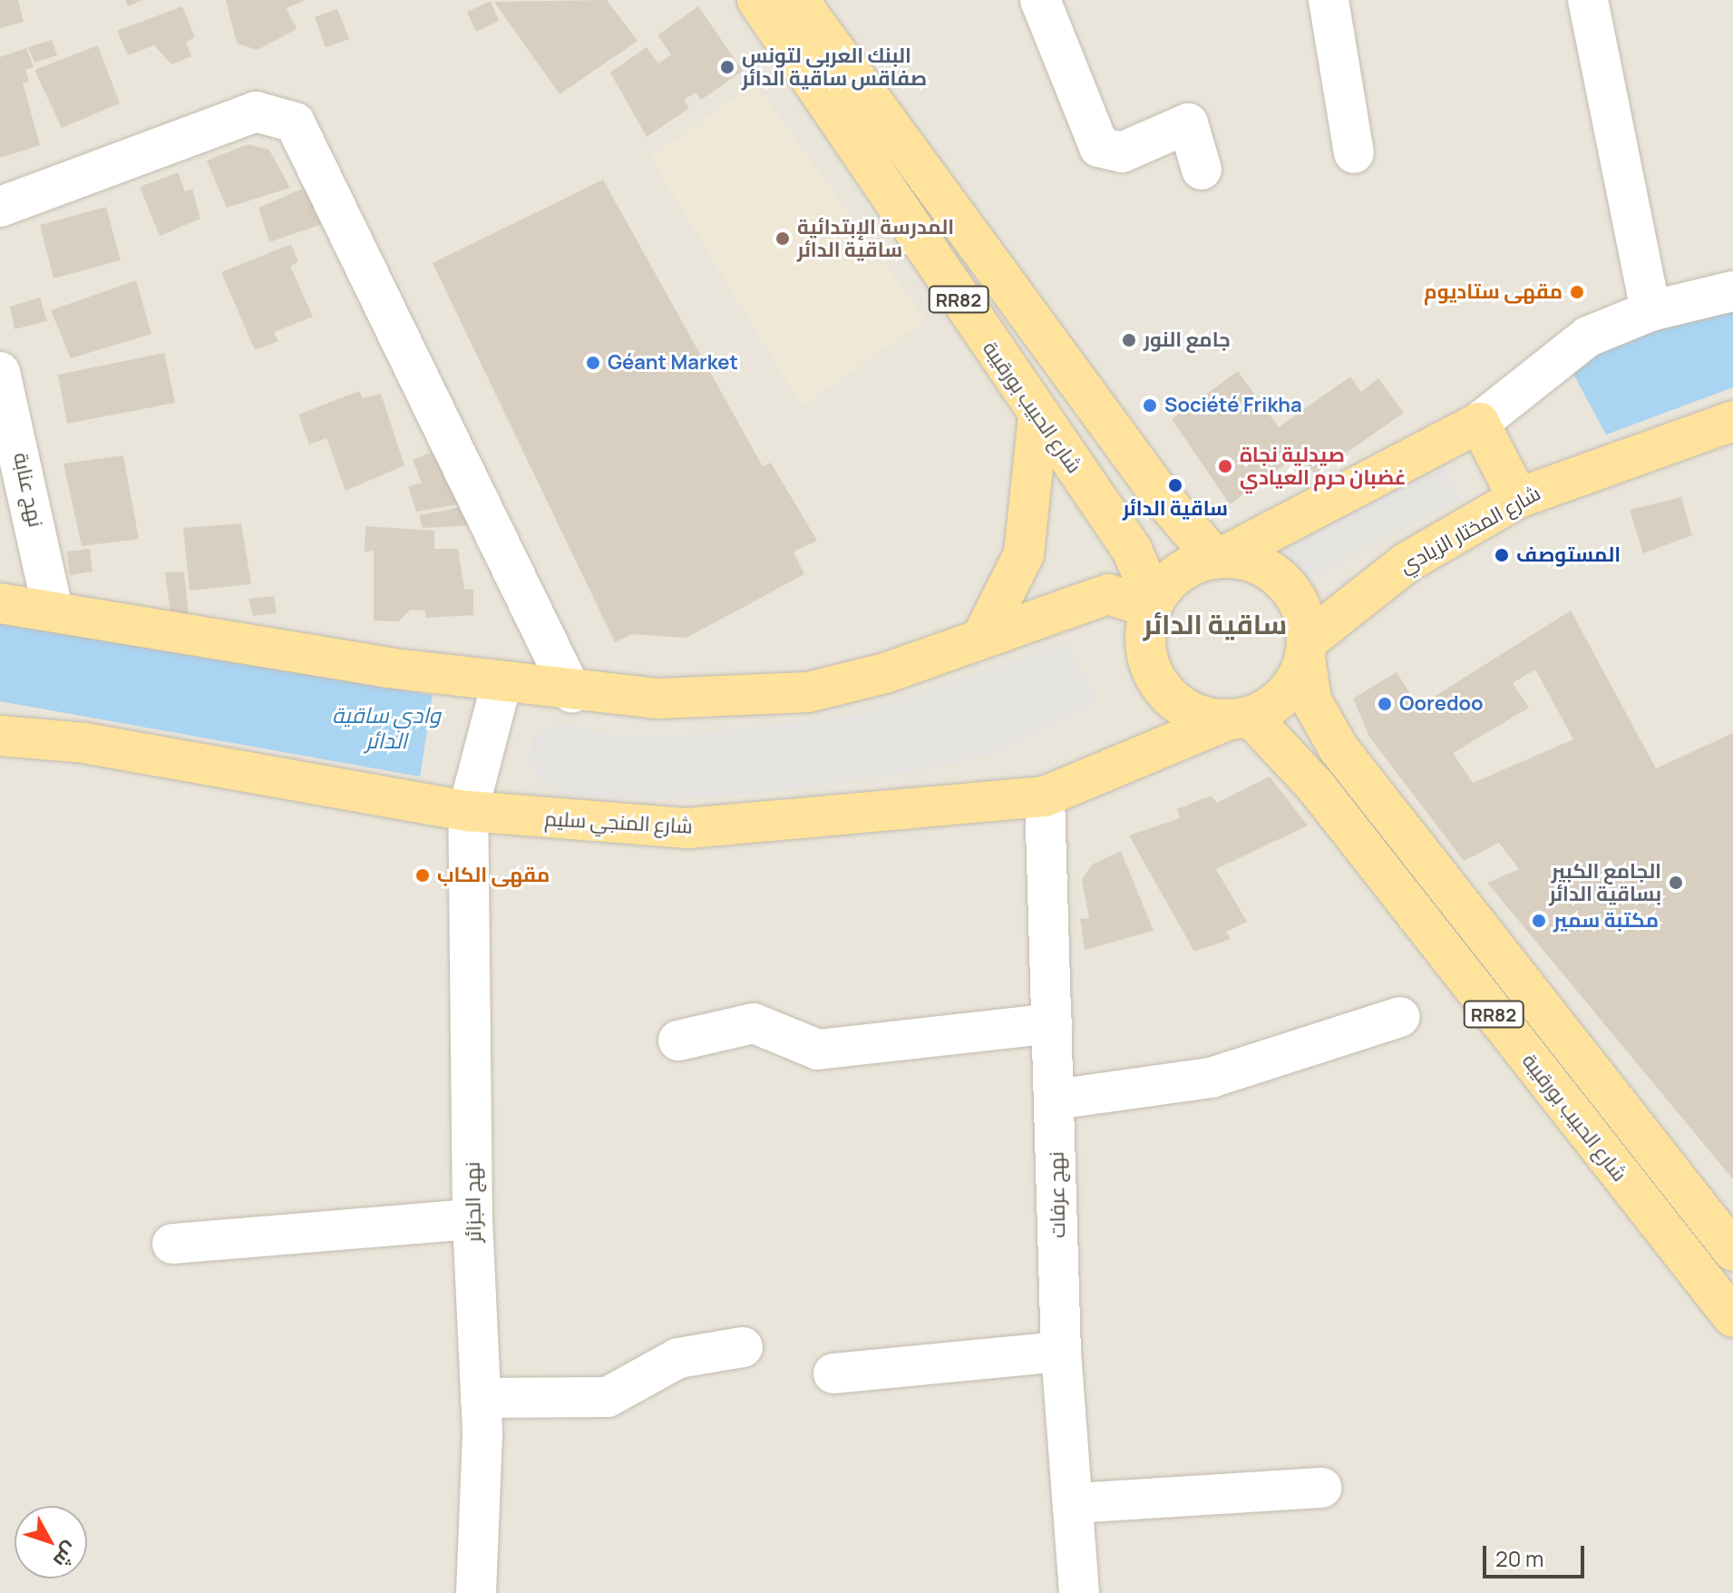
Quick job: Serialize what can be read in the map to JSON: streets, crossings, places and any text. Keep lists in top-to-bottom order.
{
  "streets": {
    "main road": [
      "RR82",
      "شارع الحبيب بورقيبة",
      "شارع المختار الزيادي",
      "شارع المنجي سليم"
    ],
    "street": ["نهج عنابة", "نهج عرفات", "نهج الجزائر"]
  },
  "crossings": [
    ["RR82", "شارع الحبيب بورقيبة"],
    ["RR82", "شارع المختار الزيادي"],
    ["RR82", "شارع المنجي سليم"],
    ["شارع الحبيب بورقيبة", "شارع المختار الزيادي"],
    ["شارع الحبيب بورقيبة", "شارع المنجي سليم"],
    ["شارع المختار الزيادي", "شارع المنجي سليم"],
    ["شارع المنجي سليم", "نهج عرفات"],
    ["شارع المنجي سليم", "نهج الجزائر"]
  ],
  "districts": ["ساقية الدائر"],
  "water": ["وادي ساقية الدائر"],
  "places": [
    "البنك العربي لتونس صفاقس ساقية الدائر",
    "المدرسة الإبتدائية ساقية الدائر",
    "مقهى ستاديوم",
    "جامع النور",
    "Géant Market",
    "Société Frikha",
    "صيدلية نجاة غضبان حرم العيادي",
    "ساقية الدائر",
    "المستوصف",
    "Ooredoo",
    "مقهى الكاب",
    "الجامع الكبير بساقية الدائر",
    "مكتبة سمير"
  ],
  "scale_bar": "20 m",
  "north": "bottom right"
}
